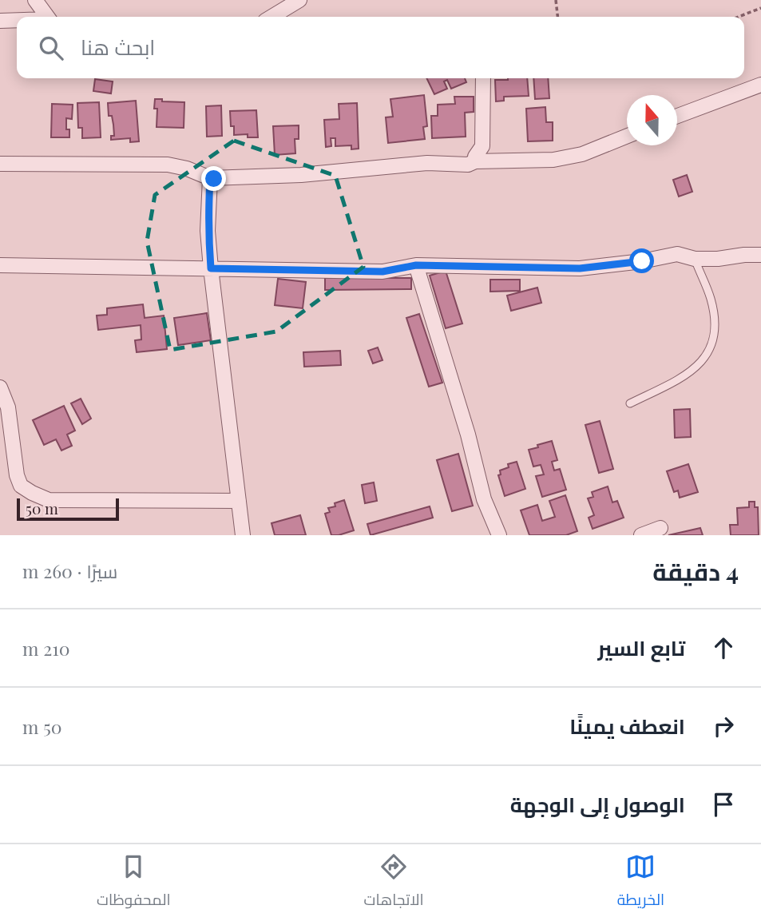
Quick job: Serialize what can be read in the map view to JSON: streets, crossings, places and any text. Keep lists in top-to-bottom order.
{
  "scale_bar": "50 m",
  "north": "top",
  "page": {
    "search": "ابحث هنا",
    "scale": "50 m",
    "heading": ["4 دقيقة", "سيرًا · 260 m"],
    "list": [
      ["تابع السير", "210 m"],
      ["انعطف يمينًا", "50 m"],
      "الوصول إلى الوجهة"
    ],
    "nav": ["الخريطة", "الاتجاهات", "المحفوظات"]
  }
}
